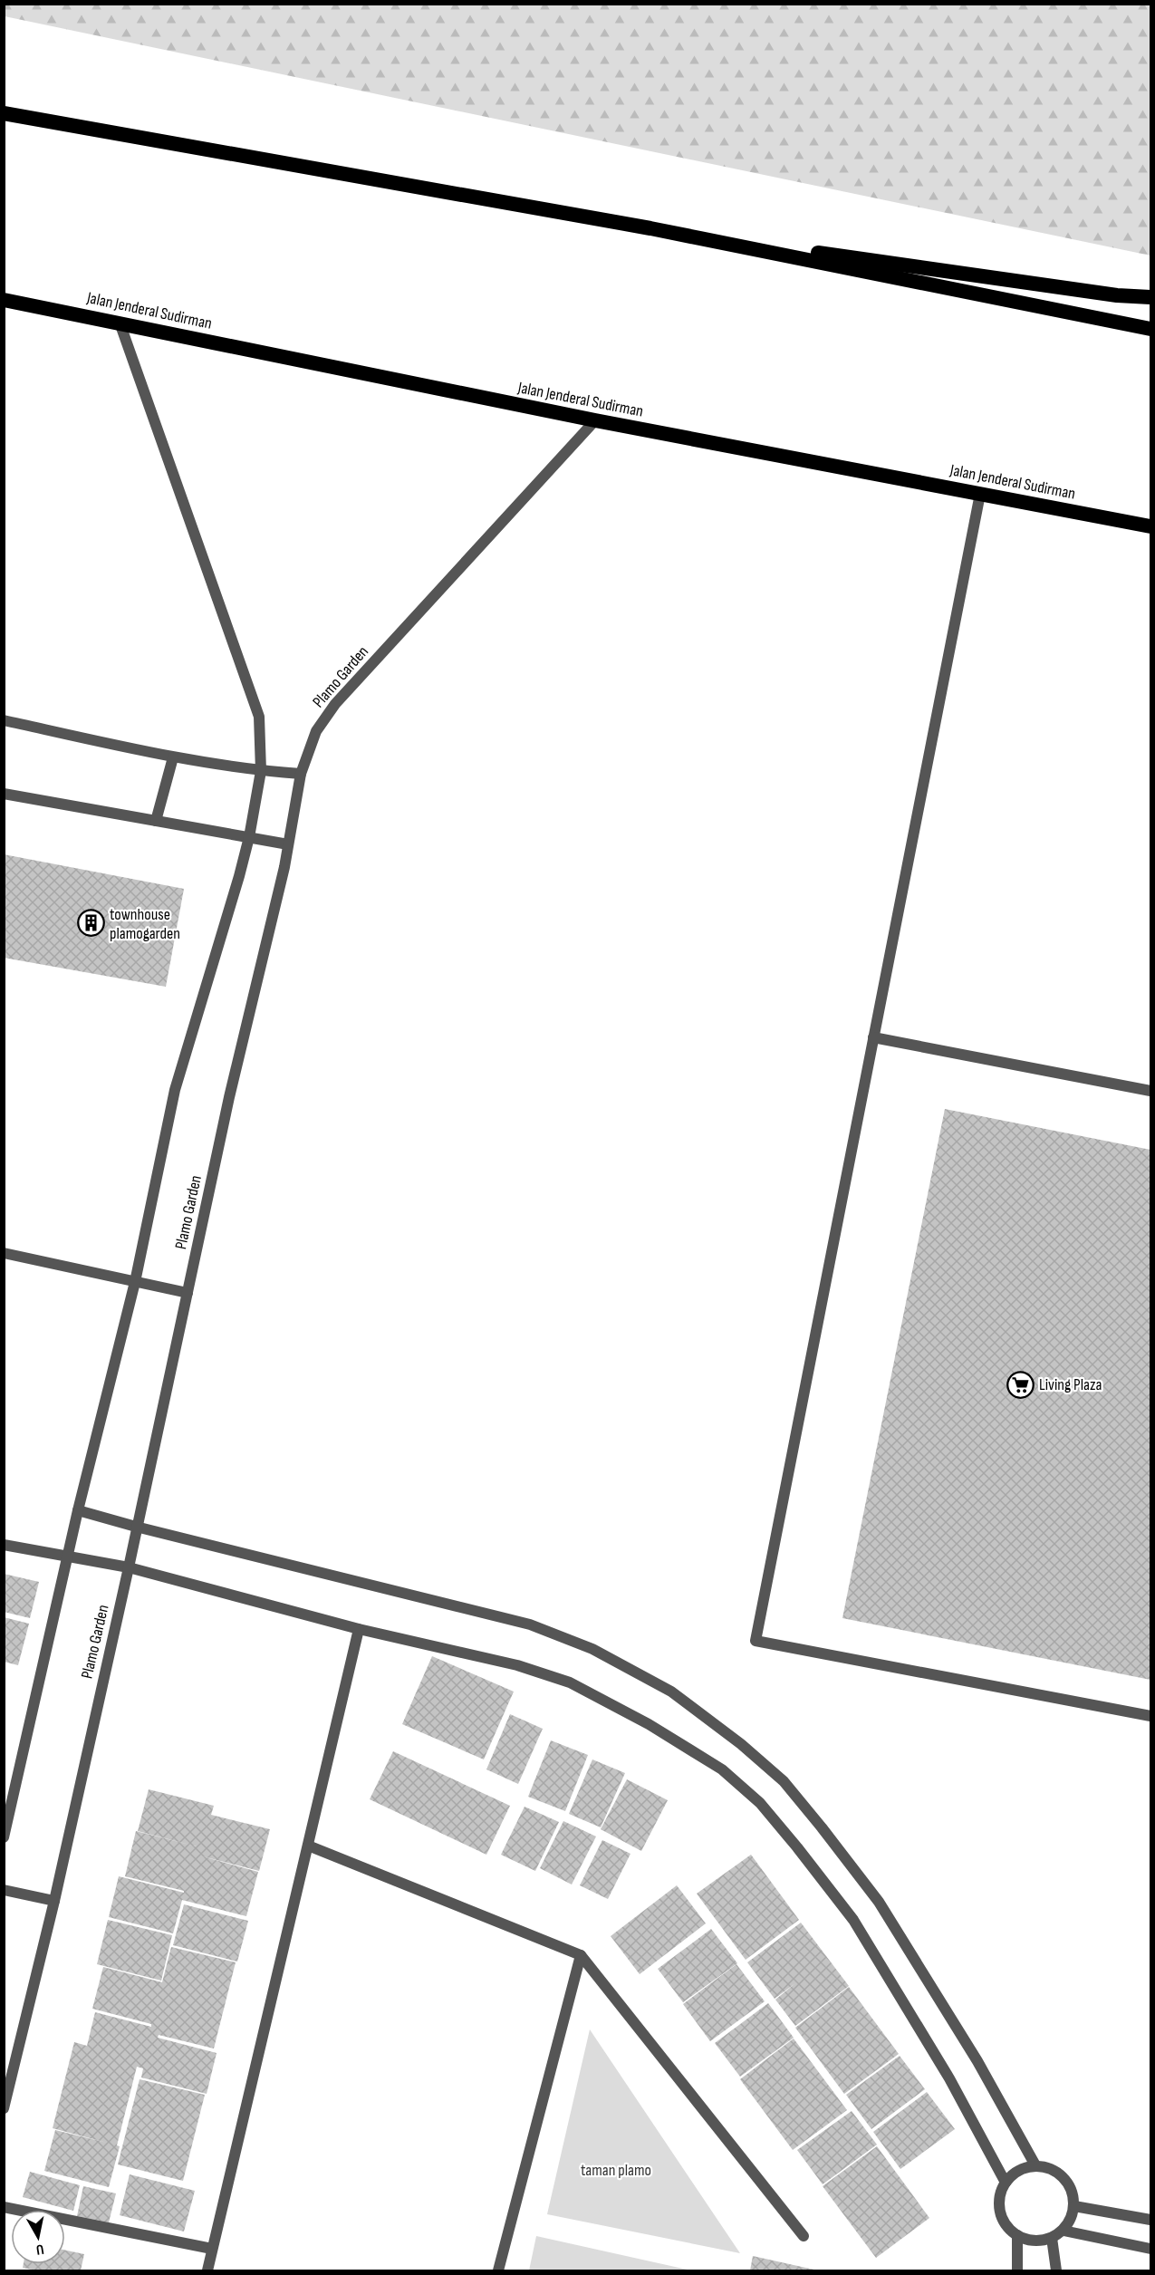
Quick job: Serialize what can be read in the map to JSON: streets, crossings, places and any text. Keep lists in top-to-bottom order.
{
  "streets": {
    "highway": ["Jalan Jenderal Sudirman"],
    "street": ["Plamo Garden"]
  },
  "crossings": [
    ["Jalan Jenderal Sudirman", "Plamo Garden"]
  ],
  "parks": ["taman plamo"],
  "places": {
    "building": ["townhouse plamogarden"],
    "supermarket": ["Living Plaza"]
  },
  "north": "bottom"
}
